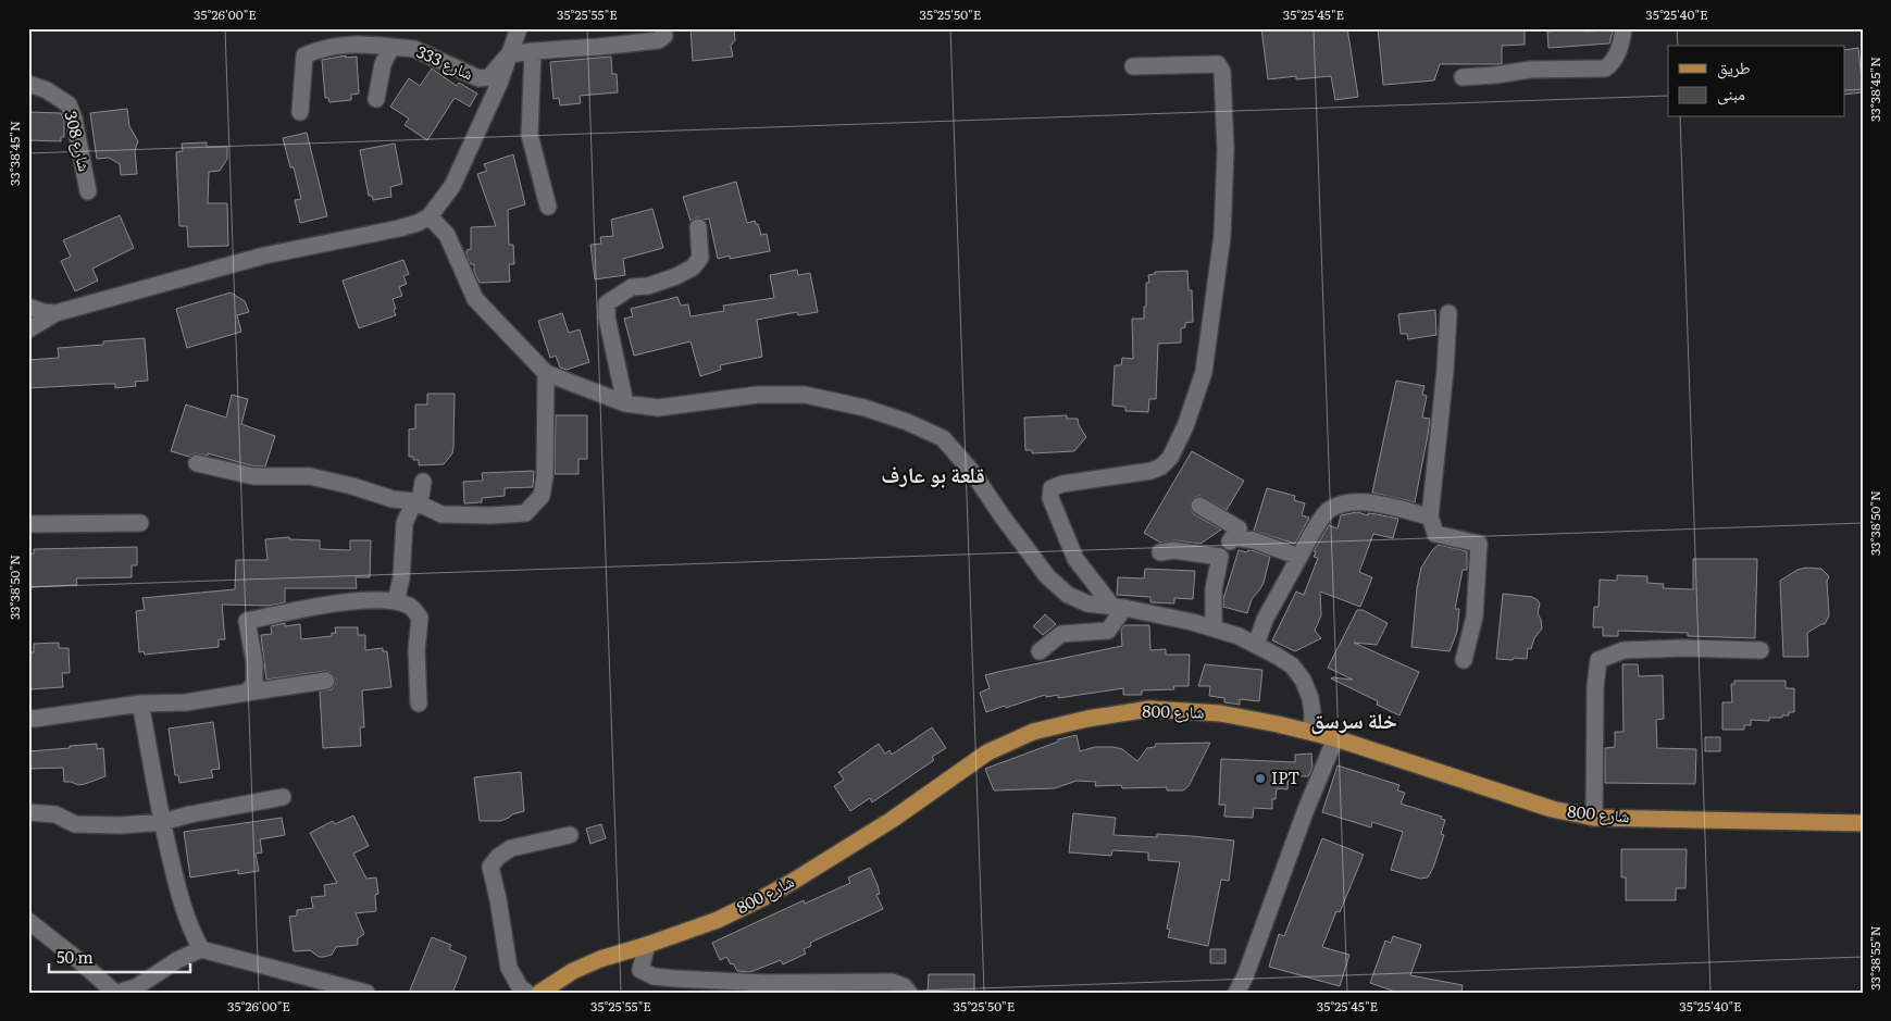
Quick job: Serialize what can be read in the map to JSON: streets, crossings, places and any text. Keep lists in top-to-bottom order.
{
  "streets": {
    "main road": ["شارع 800"],
    "street": ["شارع 333", "شارع 308"]
  },
  "districts": ["قلعة بو عارف", "خلة سرسق"],
  "places": ["IPT"],
  "legend": ["طريق", "مبنى"],
  "scale_bar": "50 m",
  "coordinates": [
    "35°26'00\"E",
    "35°25'55\"E",
    "35°25'50\"E",
    "35°25'45\"E",
    "35°25'40\"E",
    "33°38'45\"N",
    "33°38'50\"N",
    "33°38'55\"N"
  ]
}
